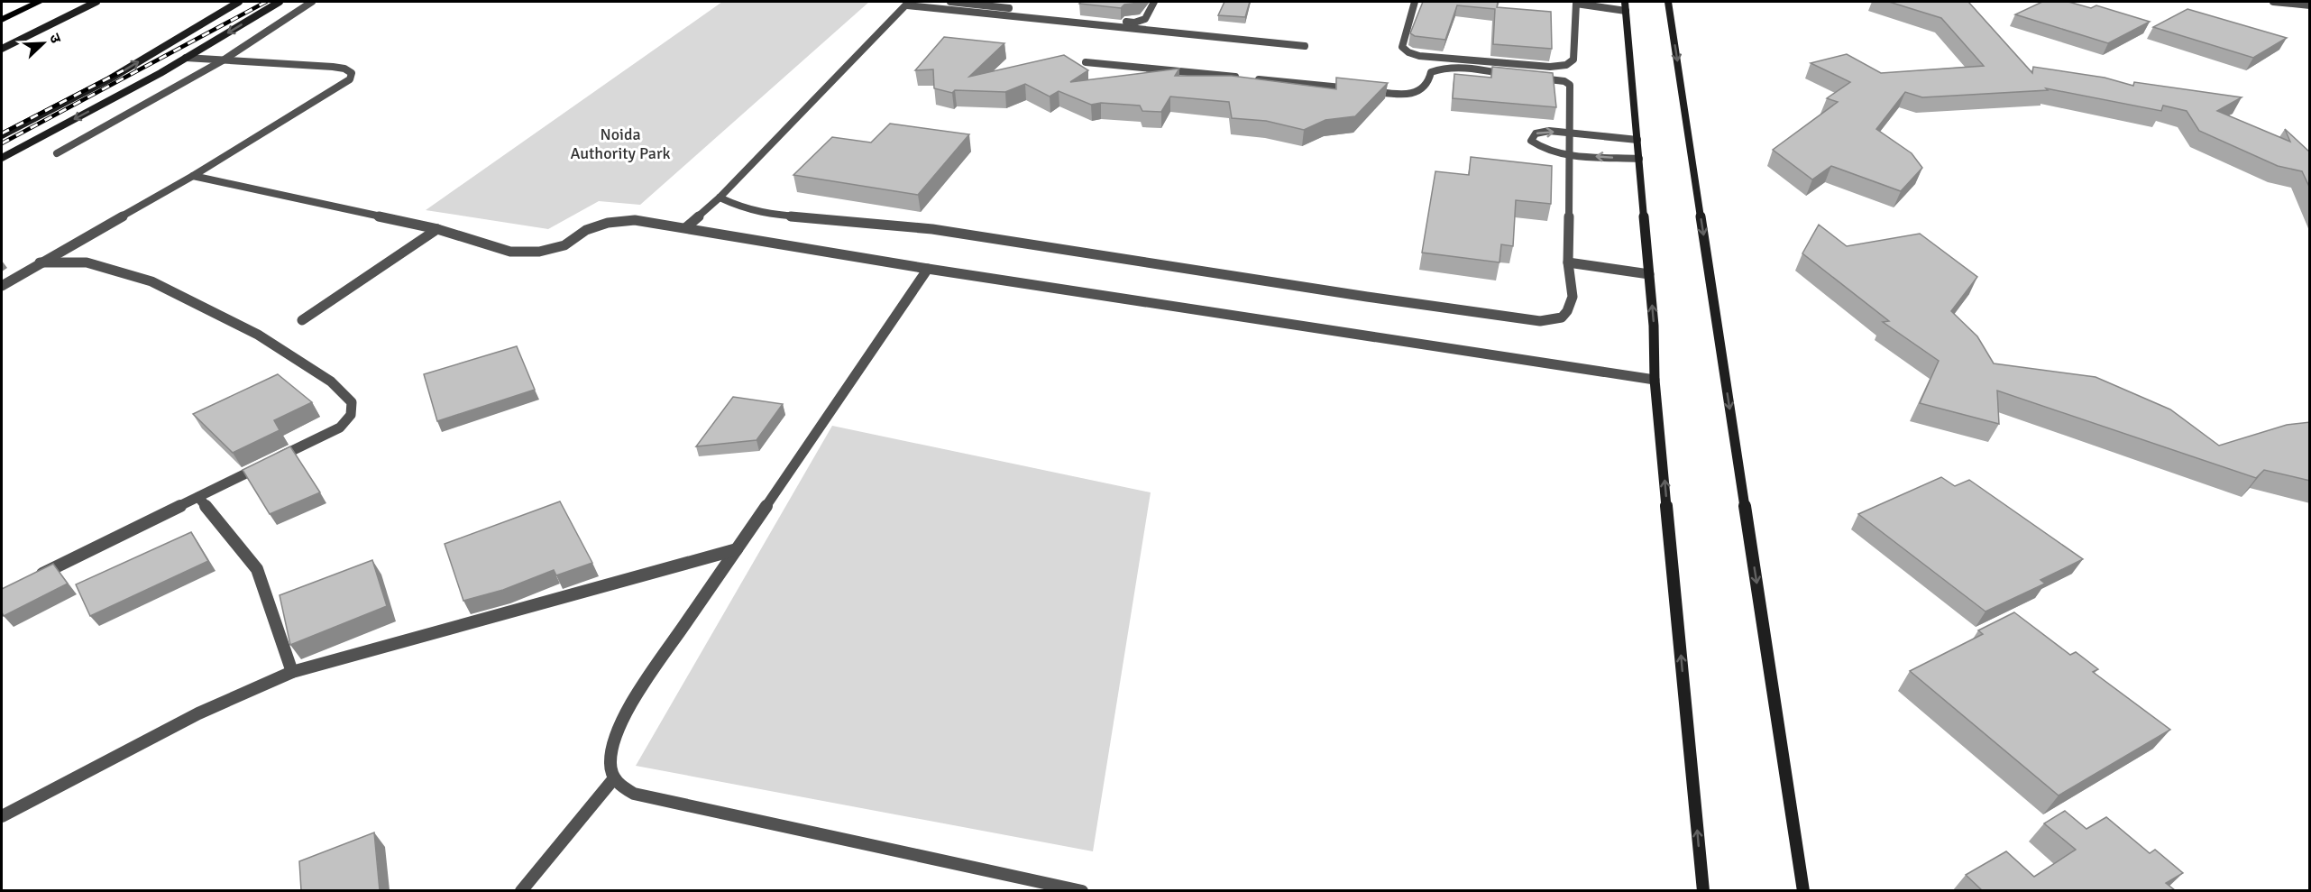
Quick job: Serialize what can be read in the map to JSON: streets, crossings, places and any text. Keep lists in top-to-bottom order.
{
  "parks": ["Noida Authority Park"],
  "north": "top right"
}
